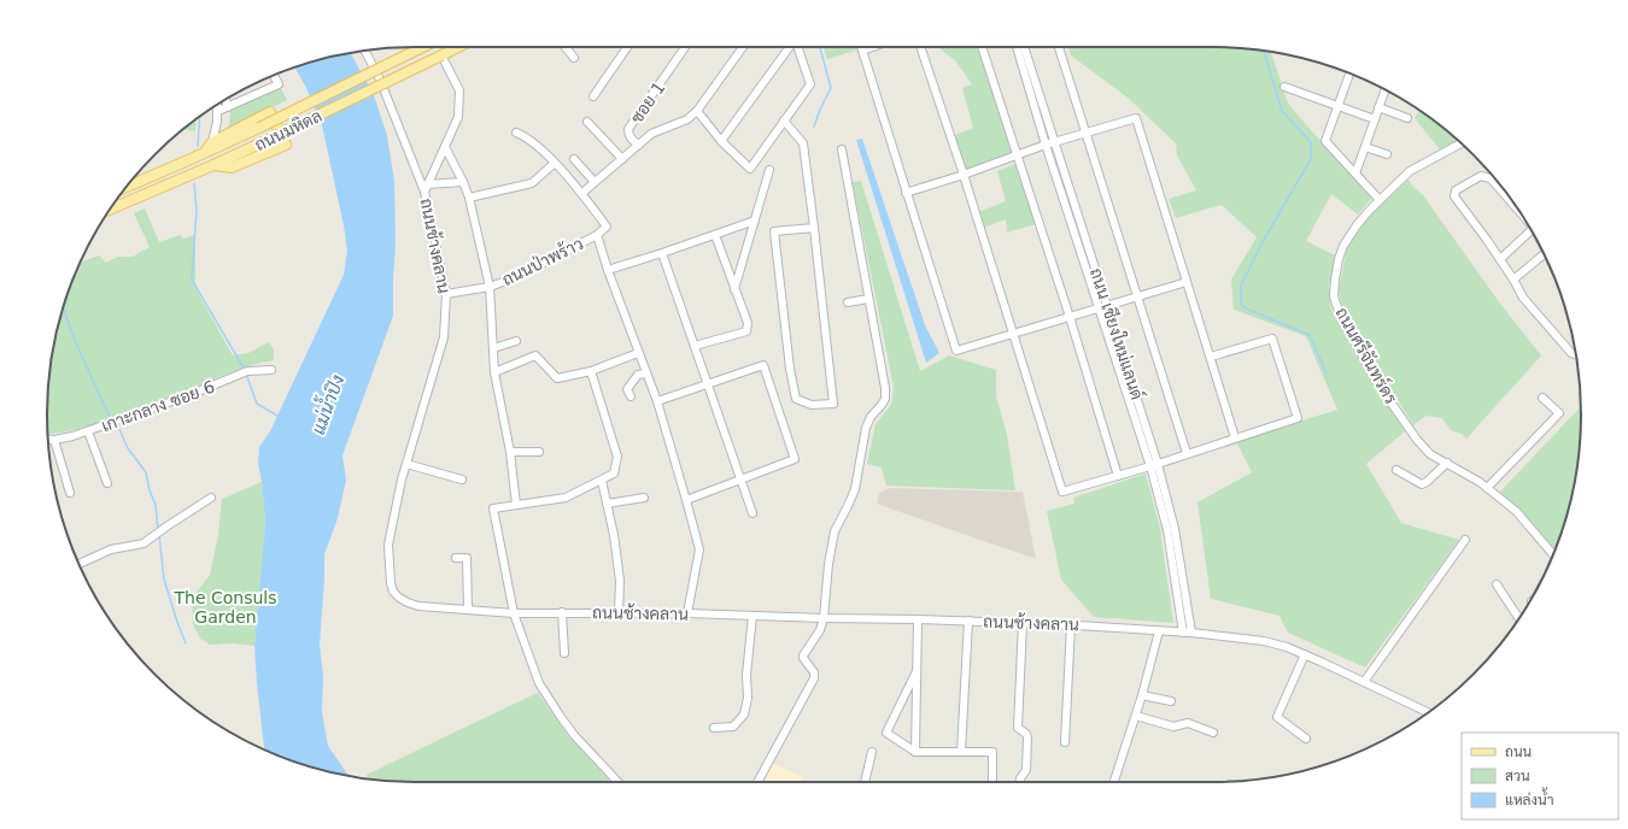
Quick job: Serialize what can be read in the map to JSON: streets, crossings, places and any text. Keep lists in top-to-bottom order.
{
  "streets": {
    "main road": ["ถนนมหิดล"],
    "street": [
      "ซอย 1",
      "ถนนช้างคลาน",
      "ถนนป่าพร้าว",
      "ถนน เชียงใหม่แลนด์",
      "ถนนศรีจันทร์ดร",
      "เกาะกลาง ซอย 6"
    ]
  },
  "crossings": [
    ["ซอย 1", "ถนนป่าพร้าว"],
    ["ถนนมหิดล", "ถนนช้างคลาน"],
    ["ถนนช้างคลาน", "ถนนป่าพร้าว"],
    ["ถนนช้างคลาน", "ถนน เชียงใหม่แลนด์"]
  ],
  "water": ["แม่น้ำปิง"],
  "parks": ["The Consuls Garden"],
  "legend": ["ถนน", "สวน", "แหล่งน้ำ"]
}
